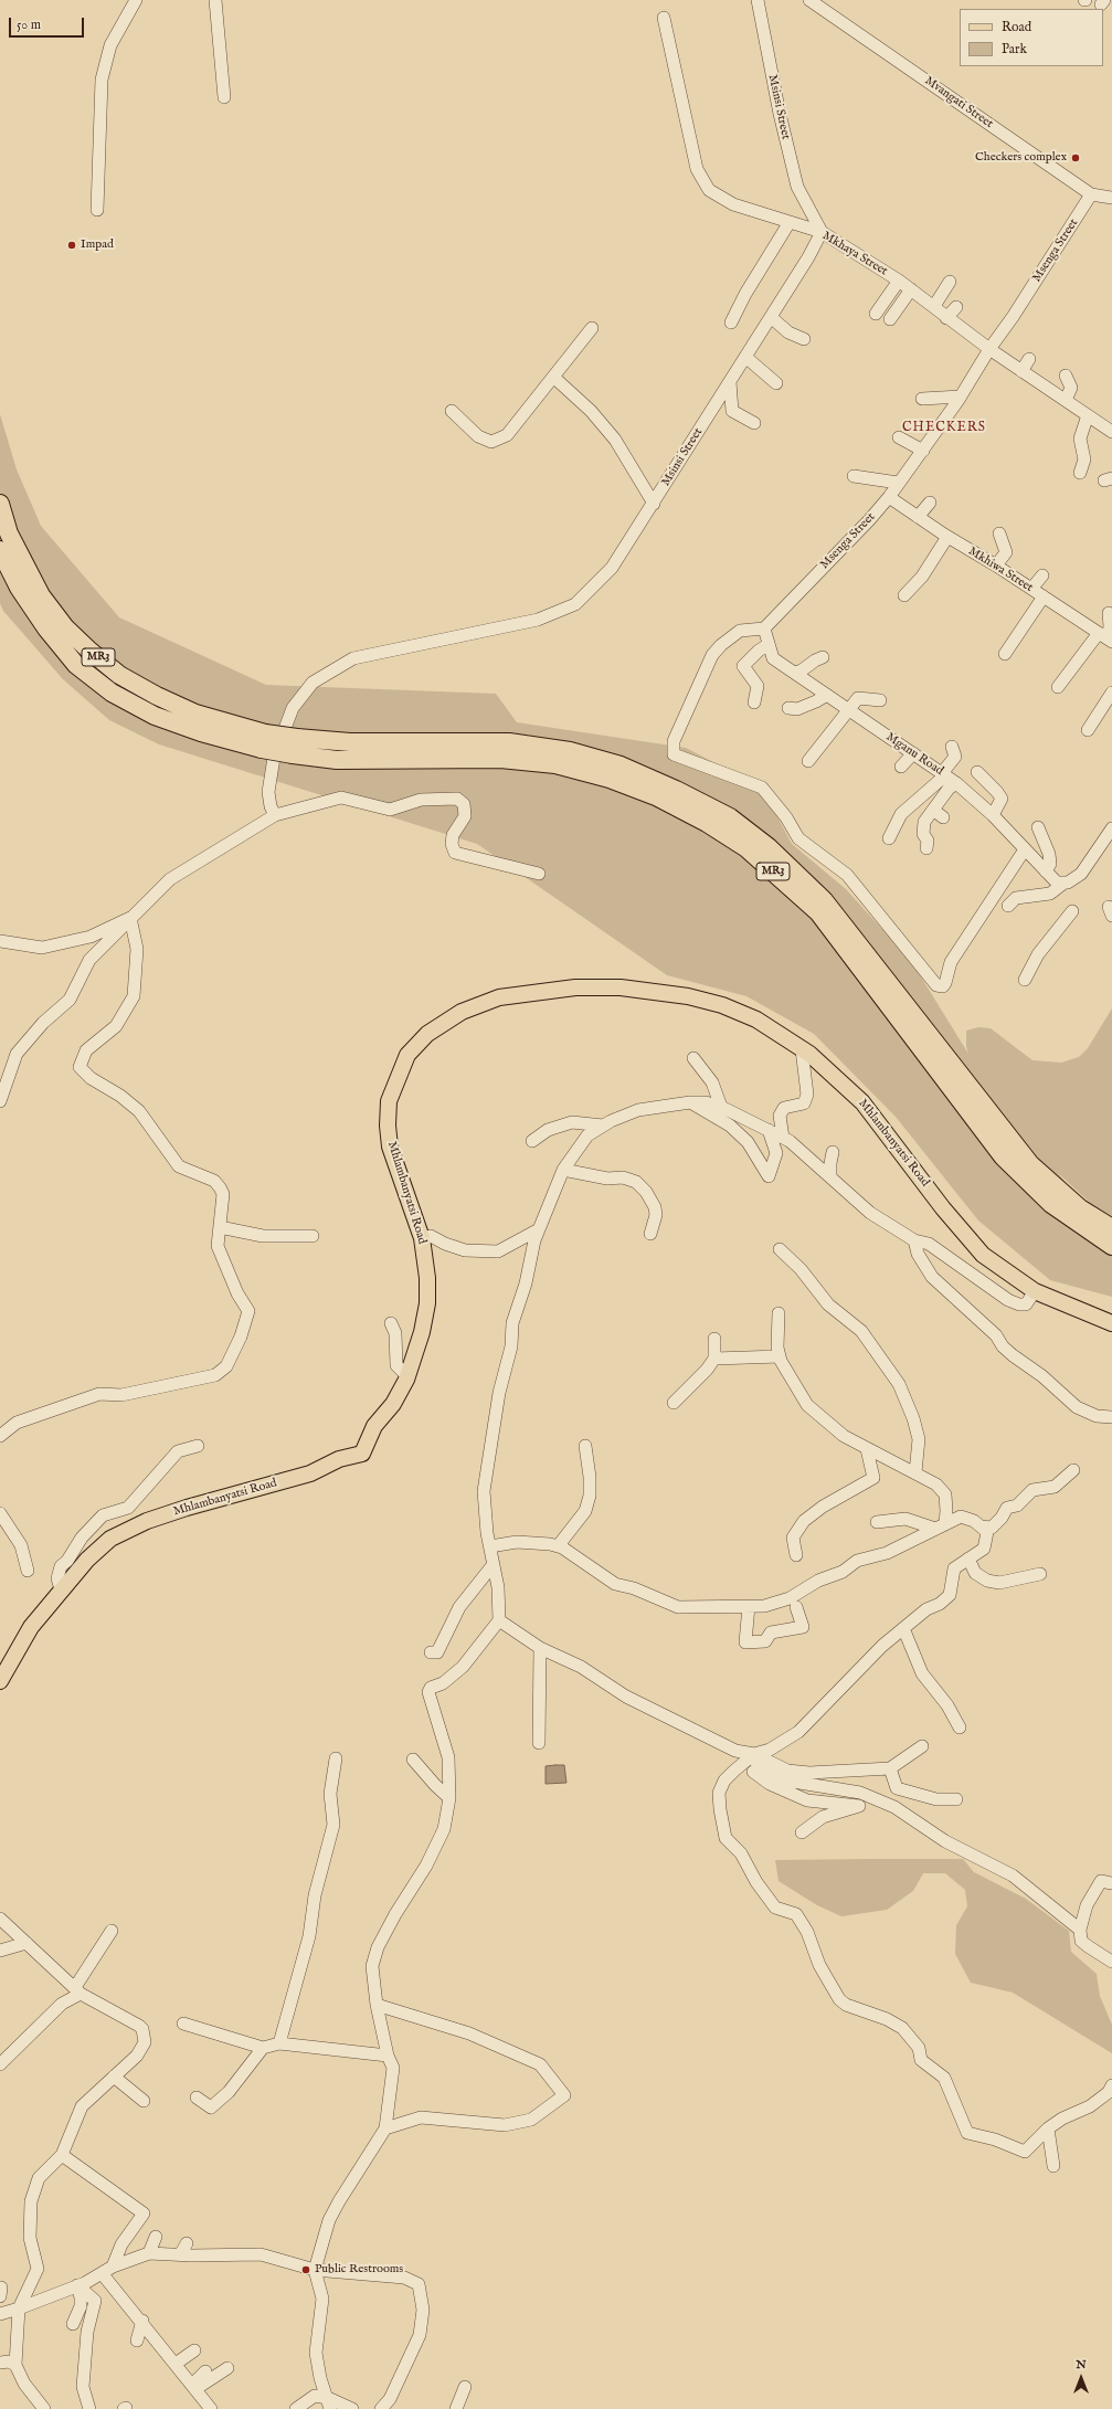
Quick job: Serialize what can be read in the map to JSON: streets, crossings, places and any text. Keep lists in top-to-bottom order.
{
  "streets": {
    "highway": ["MR3"],
    "main road": ["Mhlambanyatsi Road"],
    "street": [
      "Mvangati Street",
      "Msinsi Street",
      "Msenga Street",
      "Mkhaya Street",
      "Mkhiwa Street",
      "Mganu Road"
    ]
  },
  "crossings": [
    ["Mvangati Street", "Msenga Street"],
    ["Msinsi Street", "Mkhaya Street"],
    ["Msenga Street", "Mkhaya Street"],
    ["Msenga Street", "Mkhiwa Street"],
    ["Msenga Street", "Mganu Road"]
  ],
  "districts": ["CHECKERS"],
  "places": ["Checkers complex", "Impad", "Public Restrooms"],
  "legend": ["Road", "Park"],
  "scale_bar": "50 m",
  "north": "top"
}
